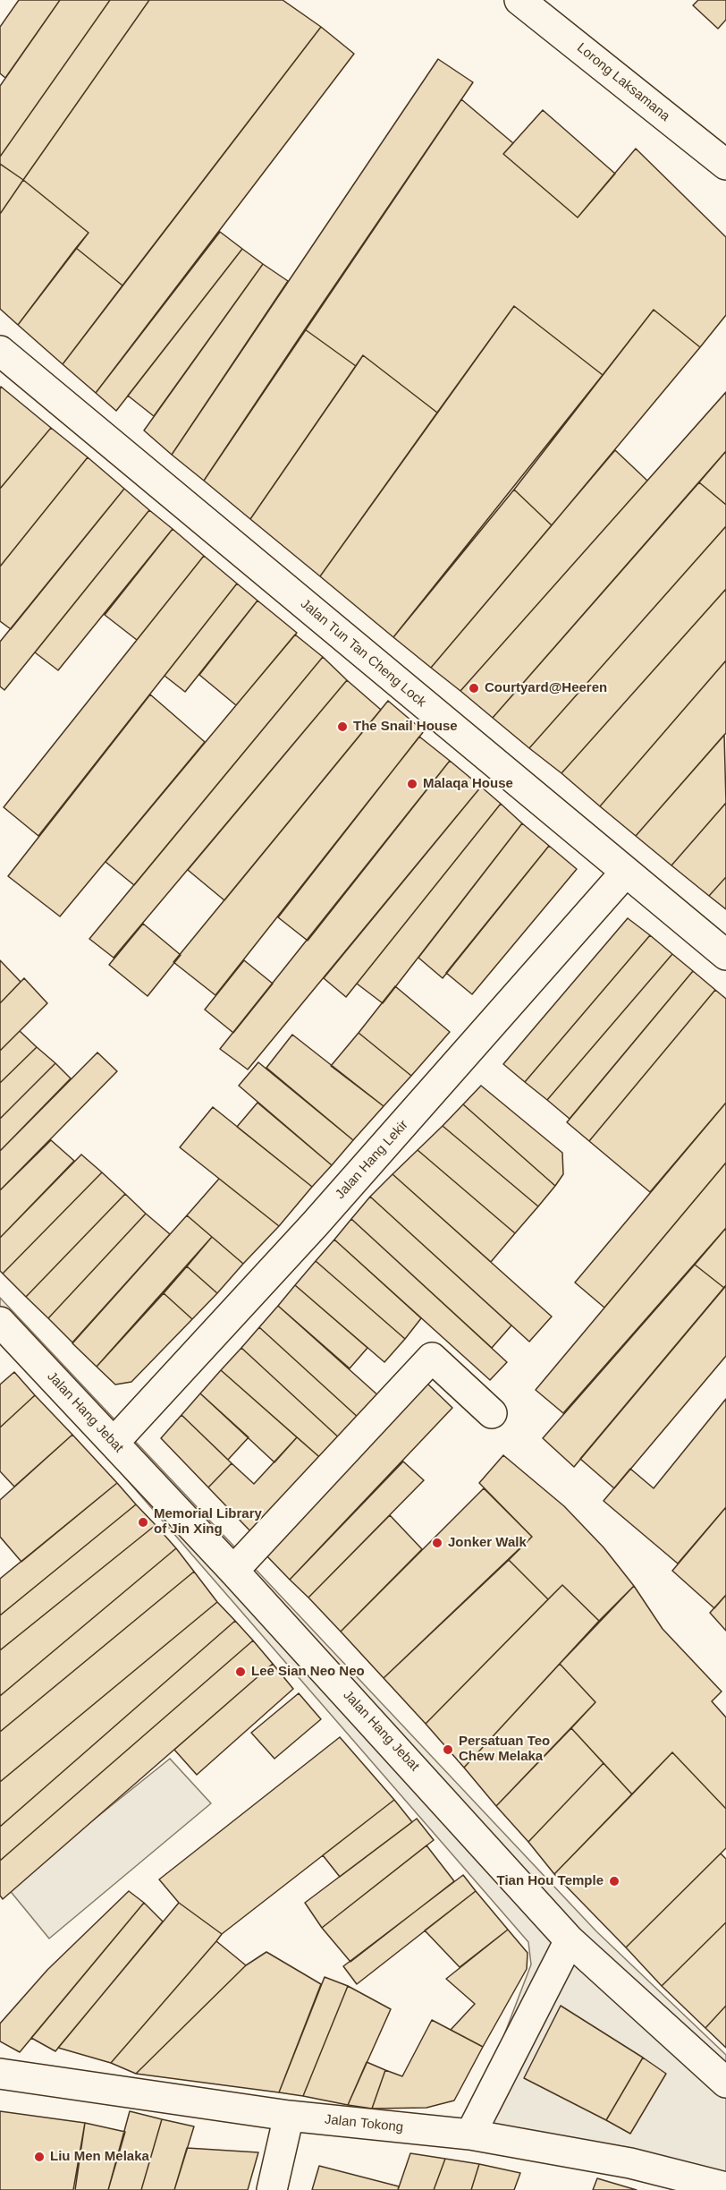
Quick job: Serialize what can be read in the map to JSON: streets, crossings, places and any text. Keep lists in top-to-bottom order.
{
  "streets": {
    "street": [
      "Lorong Laksamana",
      "Jalan Tun Tan Cheng Lock",
      "Jalan Hang Lekir",
      "Jalan Hang Jebat",
      "Jalan Tokong"
    ]
  },
  "crossings": [
    ["Jalan Tun Tan Cheng Lock", "Jalan Hang Lekir"],
    ["Jalan Hang Lekir", "Jalan Hang Jebat"]
  ],
  "places": [
    "Courtyard@Heeren",
    "The Snail House",
    "Malaqa House",
    "Memorial Library of Jin Xing",
    "Jonker Walk",
    "Lee Sian Neo Neo",
    "Persatuan Teo Chew Melaka",
    "Tian Hou Temple",
    "Liu Men Melaka"
  ]
}
